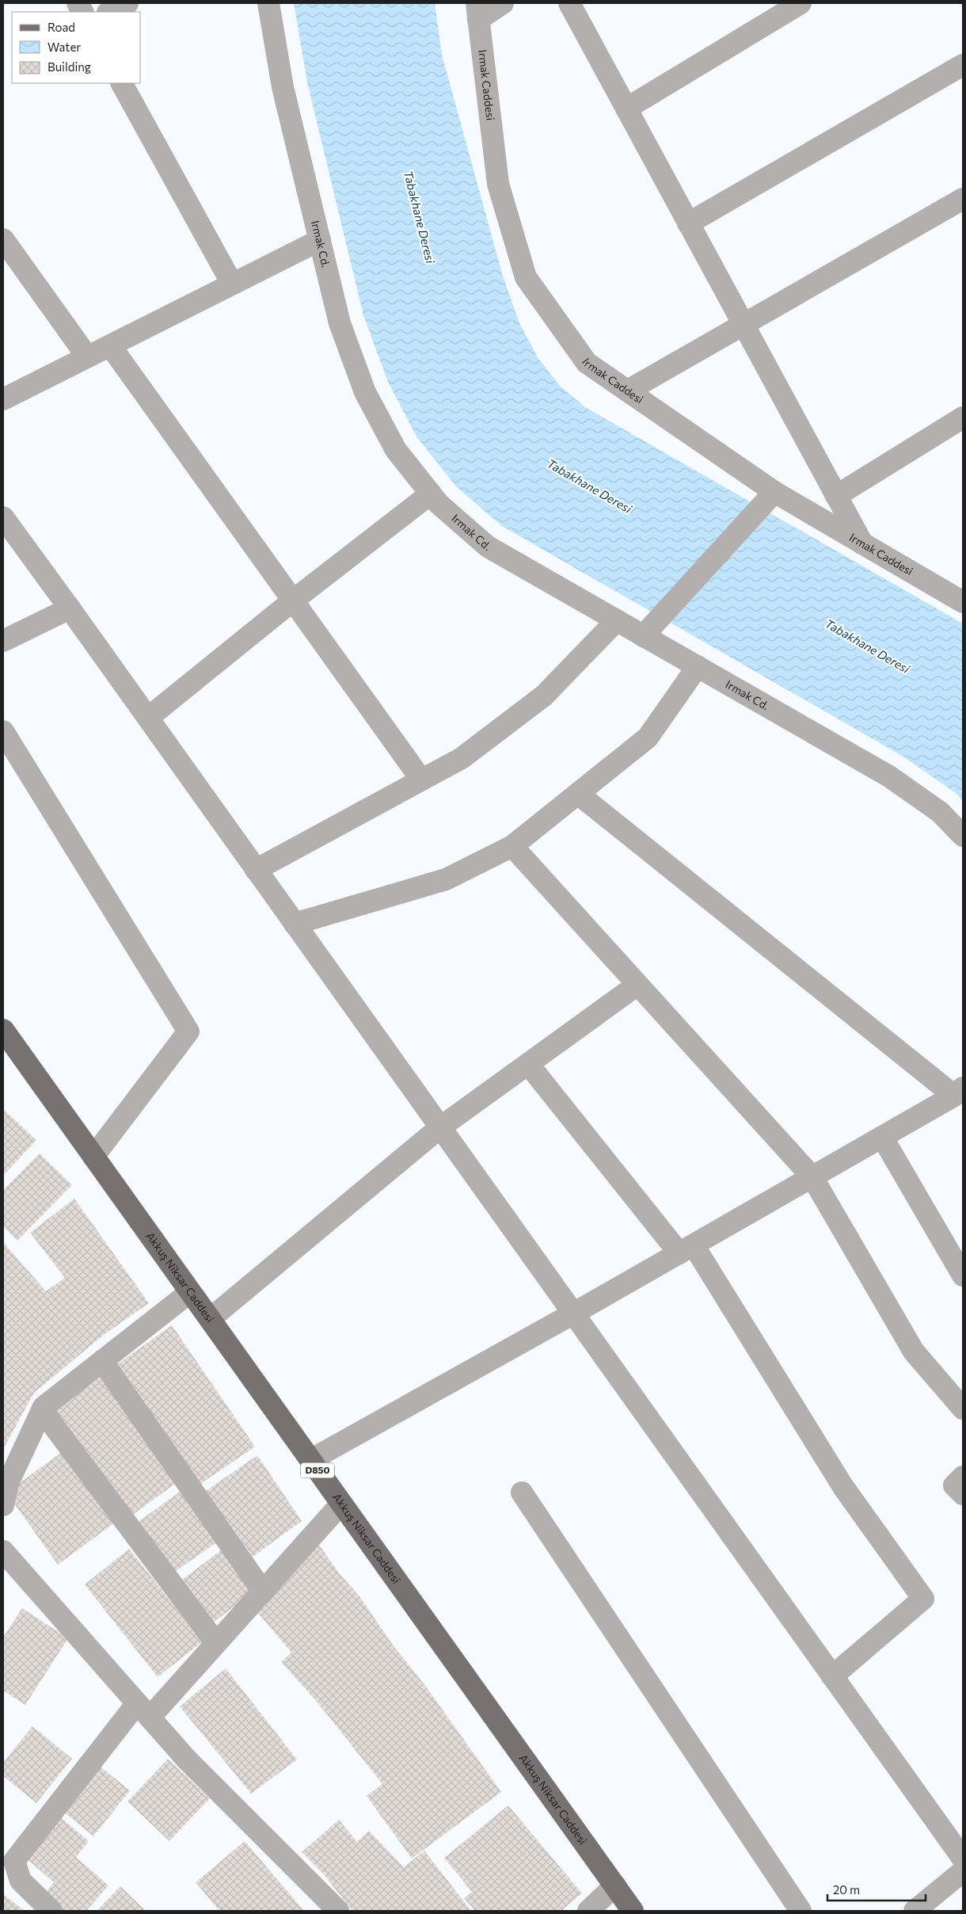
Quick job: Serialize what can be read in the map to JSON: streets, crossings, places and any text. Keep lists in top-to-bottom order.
{
  "streets": {
    "main road": ["Akkuş Niksar Caddesi", "D850"],
    "street": ["Irmak Caddesi", "Irmak Cd."]
  },
  "water": ["Tabakhane Deresi"],
  "legend": ["Road", "Water", "Building"],
  "scale_bar": "20 m"
}
